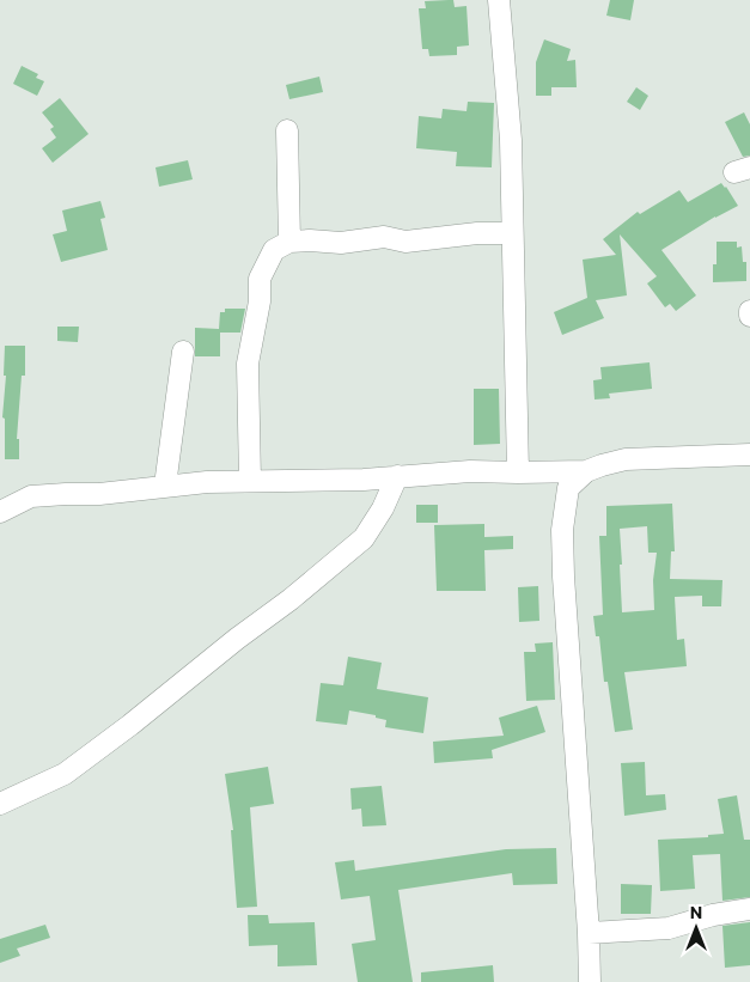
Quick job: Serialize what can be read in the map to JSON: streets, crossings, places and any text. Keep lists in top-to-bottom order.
{
  "north": "top"
}
